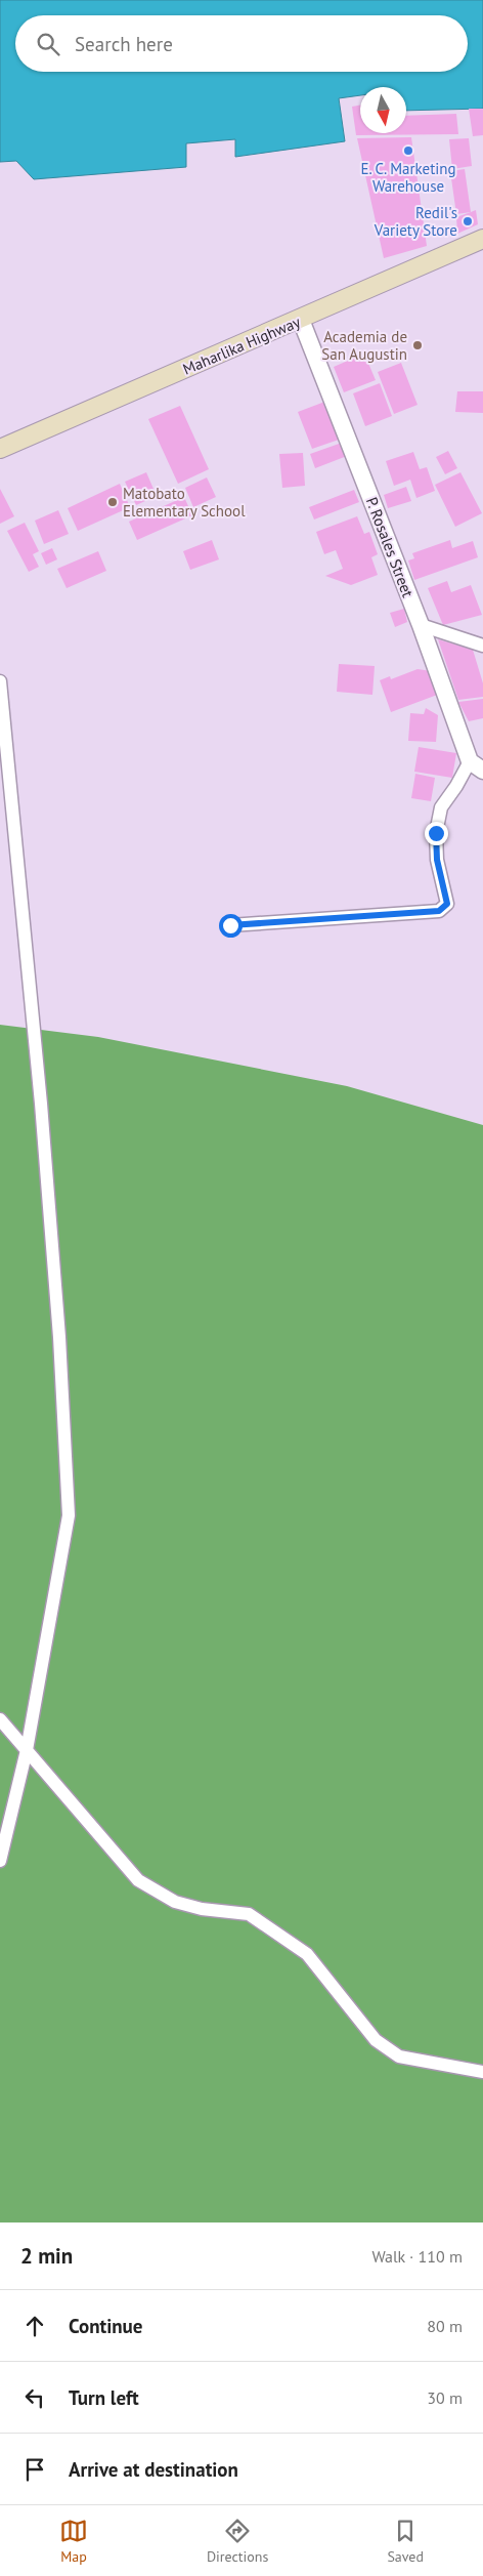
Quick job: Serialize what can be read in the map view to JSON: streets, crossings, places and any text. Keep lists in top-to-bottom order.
{
  "streets": {
    "main road": ["Maharlika Highway"],
    "street": ["P. Rosales Street"]
  },
  "crossings": [
    ["Maharlika Highway", "P. Rosales Street"]
  ],
  "places": [
    "E. C. Marketing Warehouse",
    "Redil's Variety Store",
    "Academia de San Augustin",
    "Matobato Elementary School"
  ],
  "north": "bottom",
  "page": {
    "search": "Search here",
    "heading": ["2 min", "Walk · 110 m"],
    "list": [
      ["Continue", "80 m"],
      ["Turn left", "30 m"],
      "Arrive at destination"
    ],
    "nav": ["Map", "Directions", "Saved"]
  }
}
